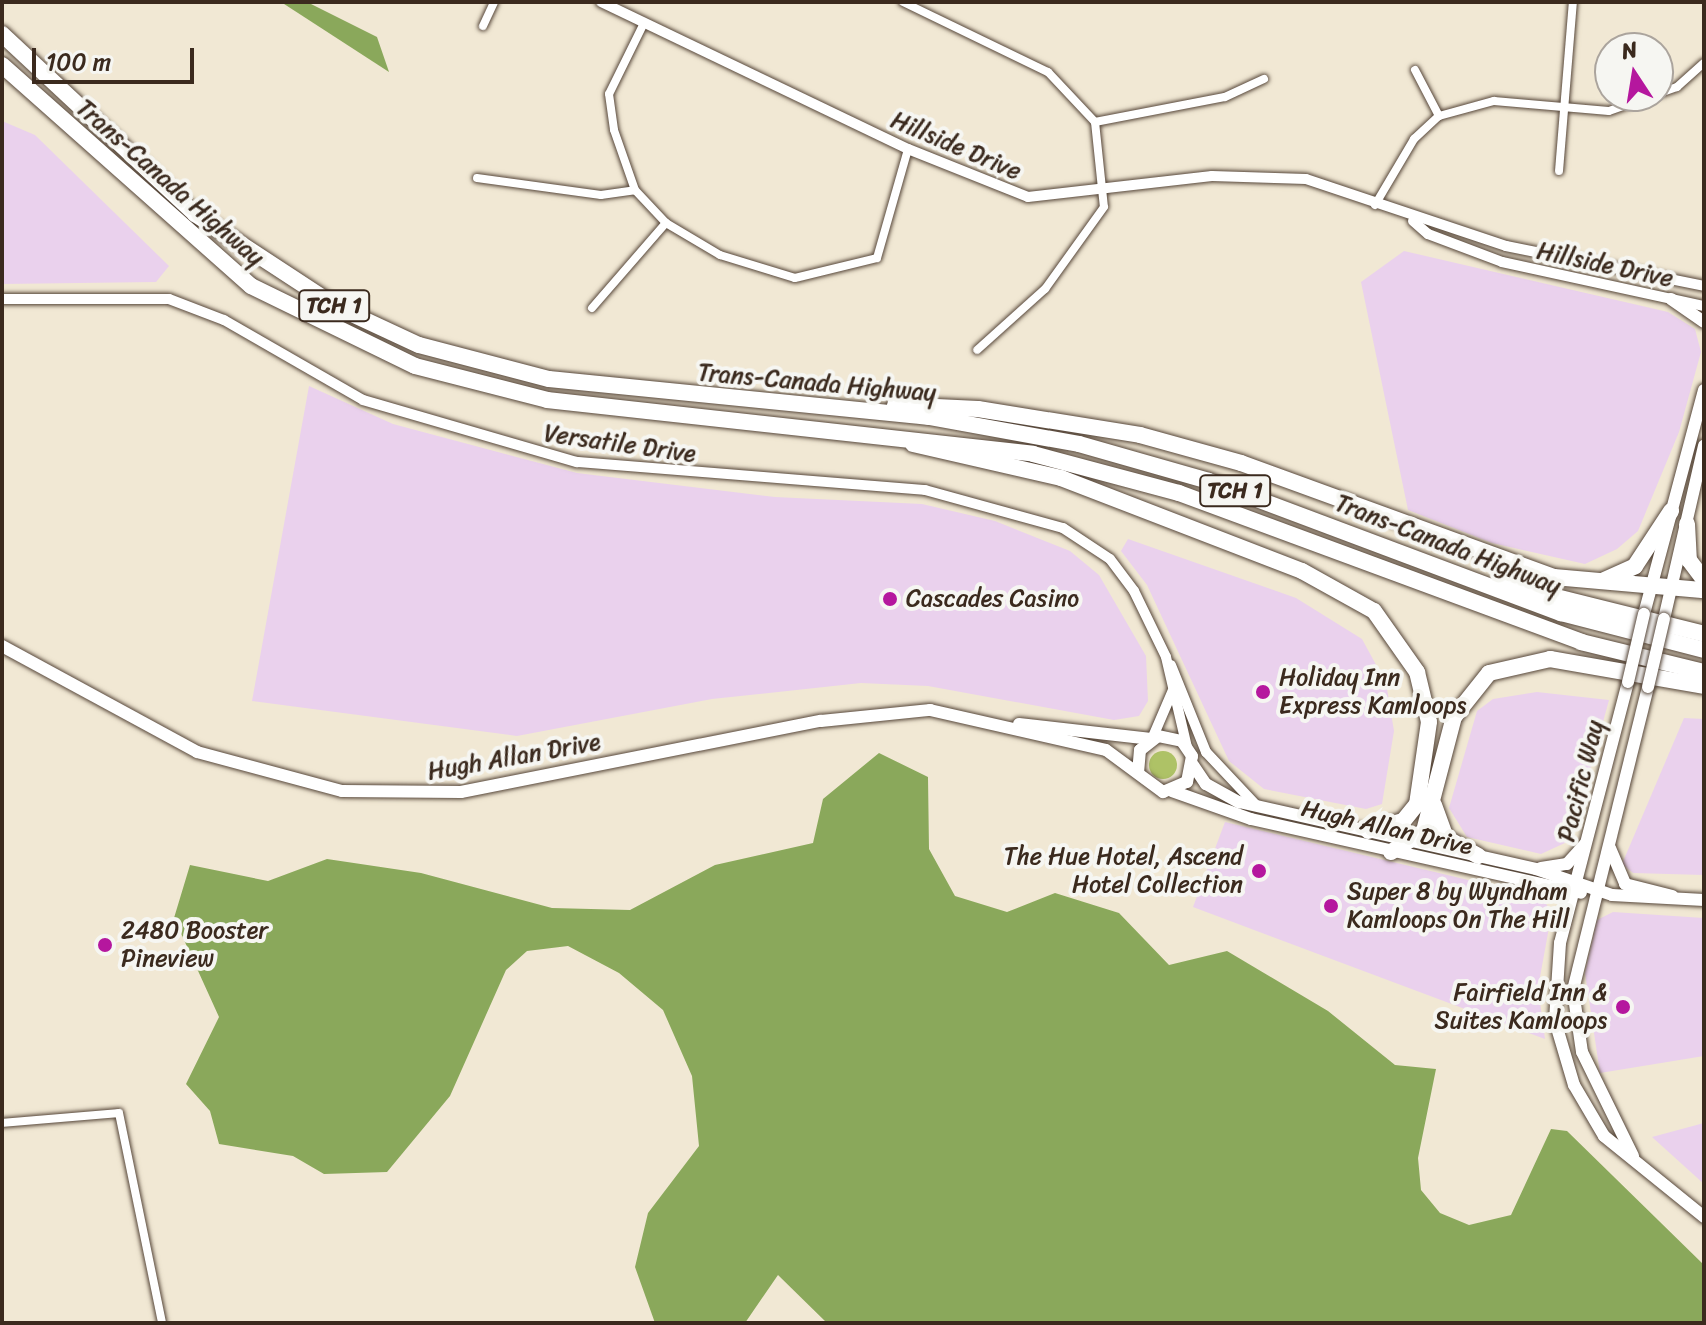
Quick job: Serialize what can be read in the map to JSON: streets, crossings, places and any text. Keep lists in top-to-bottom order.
{
  "streets": {
    "highway": ["Trans-Canada Highway", "TCH 1"],
    "main road": ["Hugh Allan Drive", "Pacific Way"],
    "street": ["Hillside Drive", "Versatile Drive"]
  },
  "crossings": [
    ["Versatile Drive", "Hugh Allan Drive"],
    ["Hugh Allan Drive", "Pacific Way"]
  ],
  "places": [
    "Cascades Casino",
    "Holiday Inn Express Kamloops",
    "The Hue Hotel, Ascend Hotel Collection",
    "Super 8 by Wyndham Kamloops On The Hill",
    "2480 Booster Pineview",
    "Fairfield Inn & Suites Kamloops"
  ],
  "scale_bar": "100 m",
  "north": "top"
}
